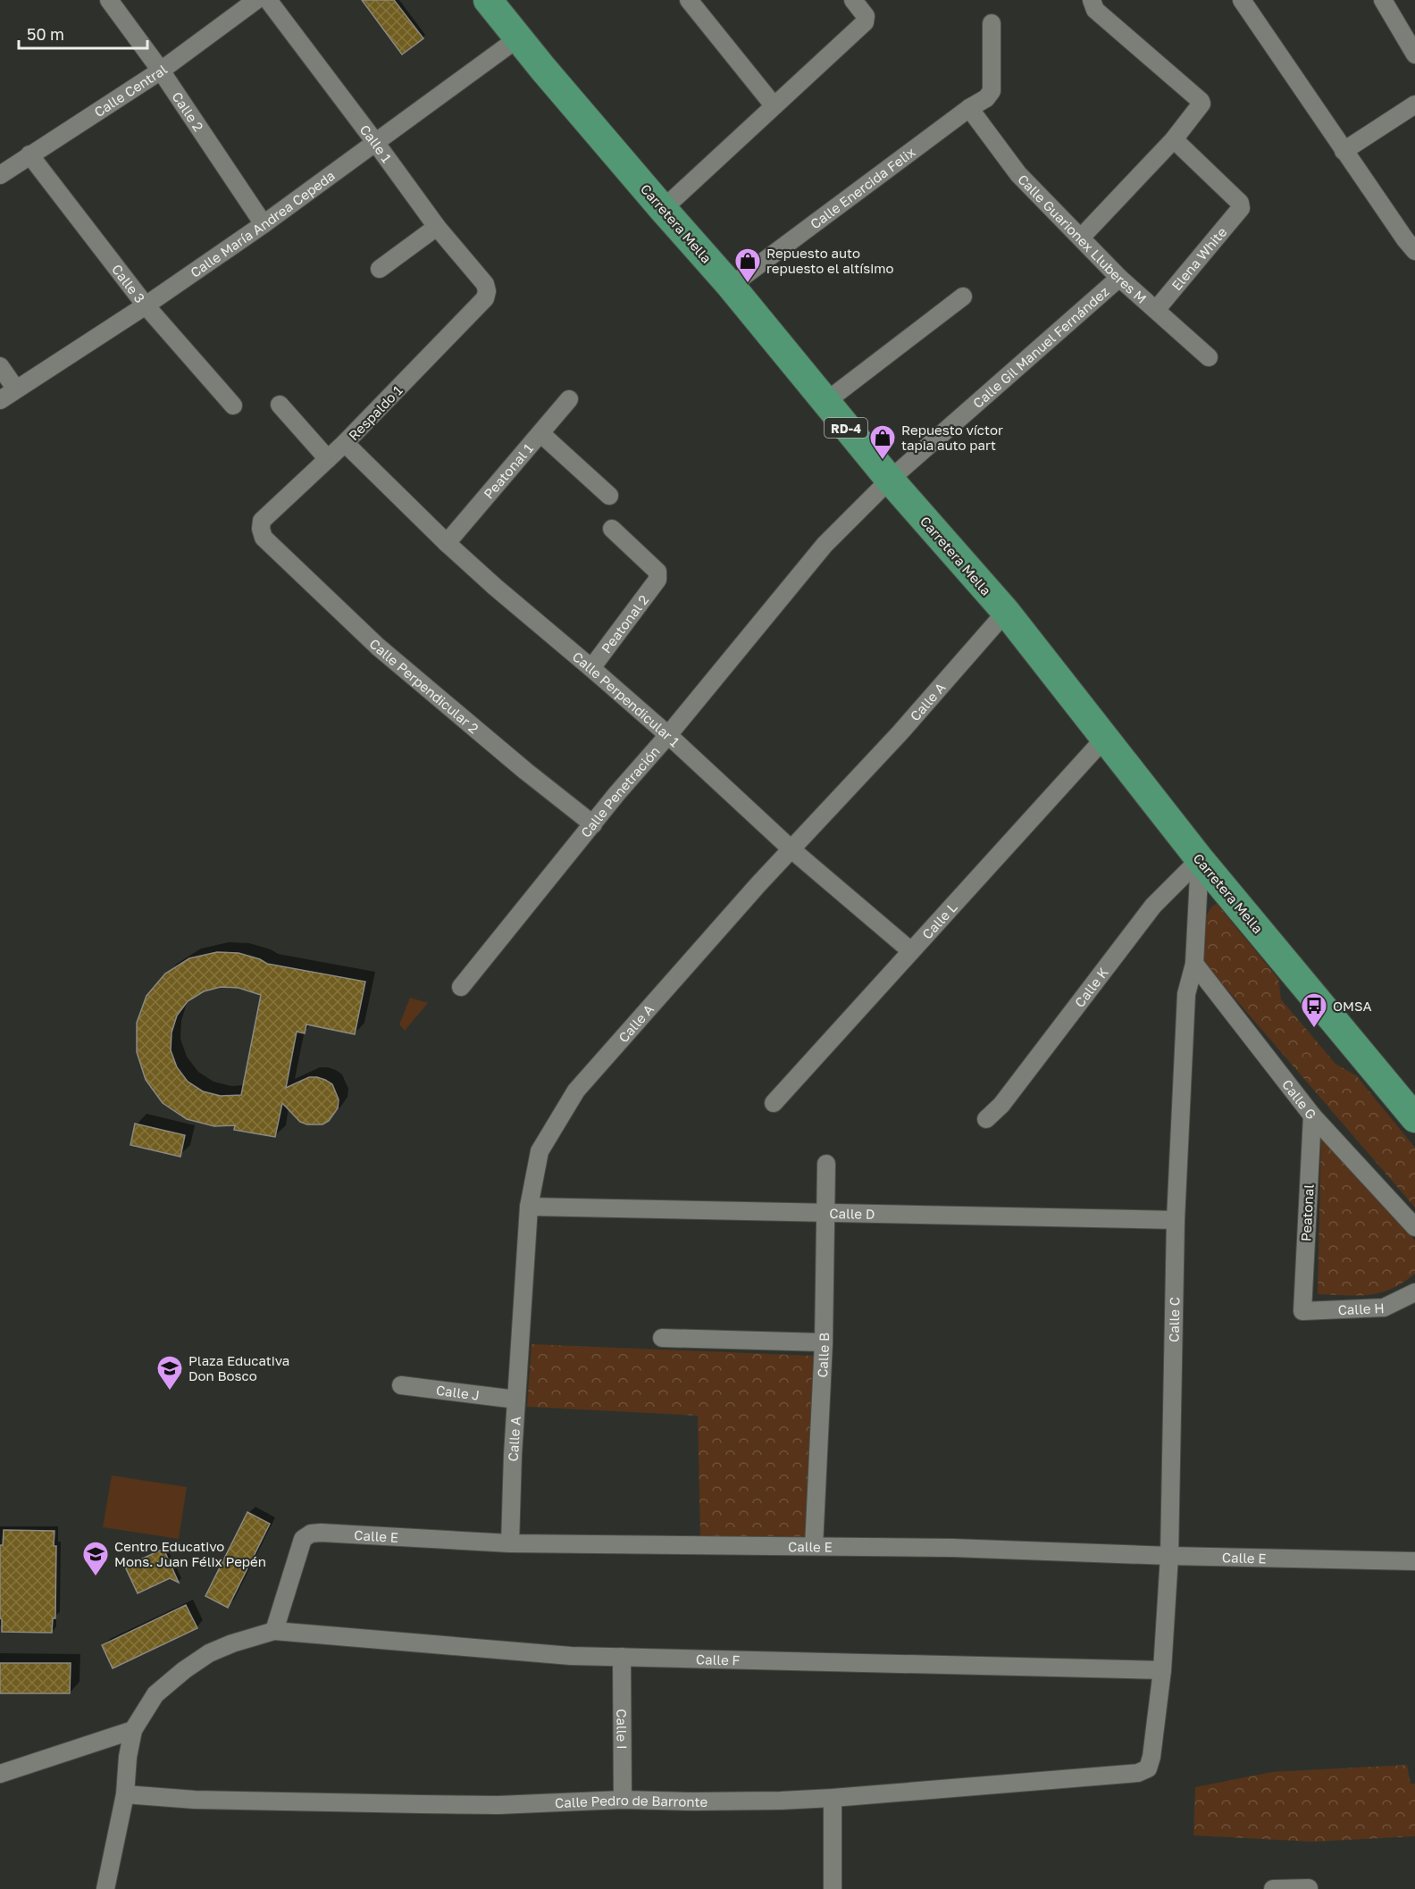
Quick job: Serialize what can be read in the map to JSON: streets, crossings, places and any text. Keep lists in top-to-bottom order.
{
  "streets": {
    "main road": ["Carretera Mella", "RD-4"],
    "street": [
      "Calle Central",
      "Calle 2",
      "Calle 1",
      "Calle Enercida Felix",
      "Calle María Andrea Cepeda",
      "Calle Guarionex Lluberes M",
      "Elena White",
      "Calle 3",
      "Calle Gil Manuel Fernández",
      "Respaldo 1",
      "Peatonal 1",
      "Peatonal 2",
      "Calle Perpendicular 2",
      "Calle Perpendicular 1",
      "Calle A",
      "Calle Penetración",
      "Calle L",
      "Calle K",
      "Calle G",
      "Peatonal",
      "Calle D",
      "Calle H",
      "Calle C",
      "Calle B",
      "Calle J",
      "Calle E",
      "Calle F",
      "Calle I",
      "Calle Pedro de Barronte"
    ]
  },
  "crossings": [
    ["Calle Central", "Calle 2"],
    ["Calle Central", "Calle 3"],
    ["Calle 2", "Calle María Andrea Cepeda"],
    ["Calle 1", "Calle María Andrea Cepeda"],
    ["Calle 1", "Respaldo 1"],
    ["Calle Enercida Felix", "Carretera Mella"],
    ["Calle Enercida Felix", "Calle Guarionex Lluberes M"],
    ["Calle María Andrea Cepeda", "Carretera Mella"],
    ["Calle María Andrea Cepeda", "Calle 3"],
    ["Carretera Mella", "Calle Gil Manuel Fernández"],
    ["Carretera Mella", "Calle A"],
    ["Carretera Mella", "Calle Penetración"],
    ["Carretera Mella", "Calle L"],
    ["Carretera Mella", "Calle K"],
    ["Carretera Mella", "Calle C"],
    ["Calle Guarionex Lluberes M", "Elena White"],
    ["Calle Guarionex Lluberes M", "Calle Gil Manuel Fernández"],
    ["Calle Gil Manuel Fernández", "Calle Penetración"],
    ["Respaldo 1", "Calle Perpendicular 2"],
    ["Respaldo 1", "Calle Perpendicular 1"],
    ["Peatonal 1", "Calle Perpendicular 1"],
    ["Peatonal 2", "Calle Perpendicular 1"],
    ["Calle Perpendicular 2", "Calle Penetración"],
    ["Calle Perpendicular 1", "Calle A"],
    ["Calle Perpendicular 1", "Calle Penetración"],
    ["Calle Perpendicular 1", "Calle L"],
    ["Calle A", "Calle D"],
    ["Calle A", "Calle J"],
    ["Calle A", "Calle E"],
    ["Calle K", "Calle C"],
    ["Calle G", "Peatonal"],
    ["Calle G", "Calle C"],
    ["Peatonal", "Calle H"],
    ["Calle D", "Calle C"],
    ["Calle D", "Calle B"],
    ["Calle C", "Calle E"],
    ["Calle C", "Calle F"],
    ["Calle C", "Calle Pedro de Barronte"],
    ["Calle B", "Calle E"],
    ["Calle E", "Calle F"],
    ["Calle F", "Calle I"],
    ["Calle I", "Calle Pedro de Barronte"]
  ],
  "places": {
    "shop": ["Repuesto auto repuesto el altísimo", "Repuesto víctor tapia auto part"],
    "bus stop": ["OMSA"],
    "school or university": ["Plaza Educativa Don Bosco", "Centro Educativo Mons. Juan Félix Pepén"]
  },
  "scale_bar": "50 m"
}
